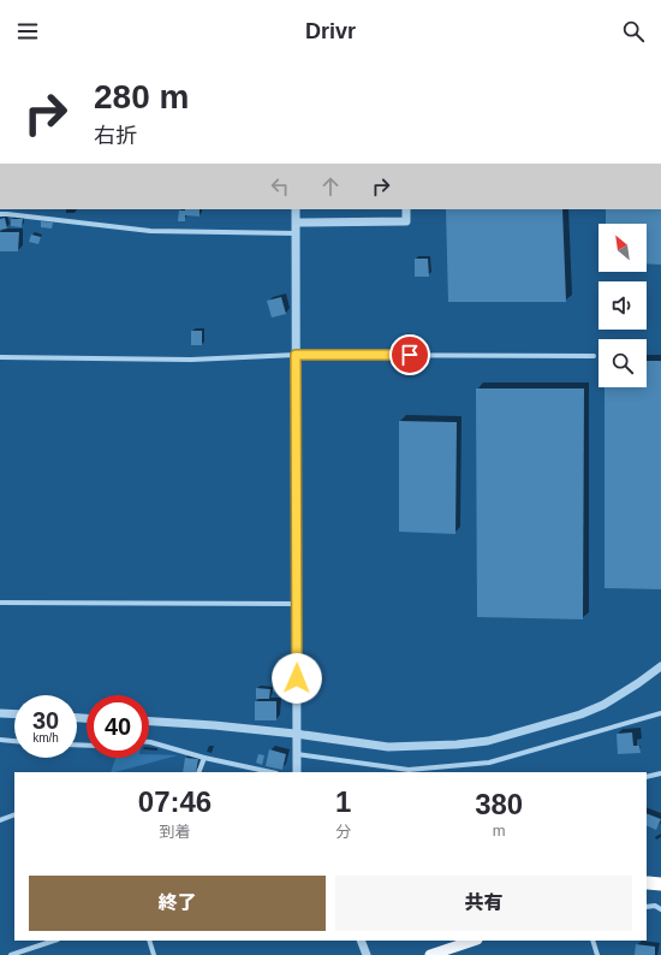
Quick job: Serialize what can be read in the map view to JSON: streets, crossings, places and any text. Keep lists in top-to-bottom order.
{
  "north": "top left",
  "page": {
    "header": "Drivr",
    "turn": ["280 m", "右折"],
    "speed": "30 km/h",
    "limit": "40",
    "eta": [
      "07:46",
      "到着",
      "1",
      "分",
      "380",
      "m"
    ],
    "buttons": ["終了", "共有"]
  }
}
